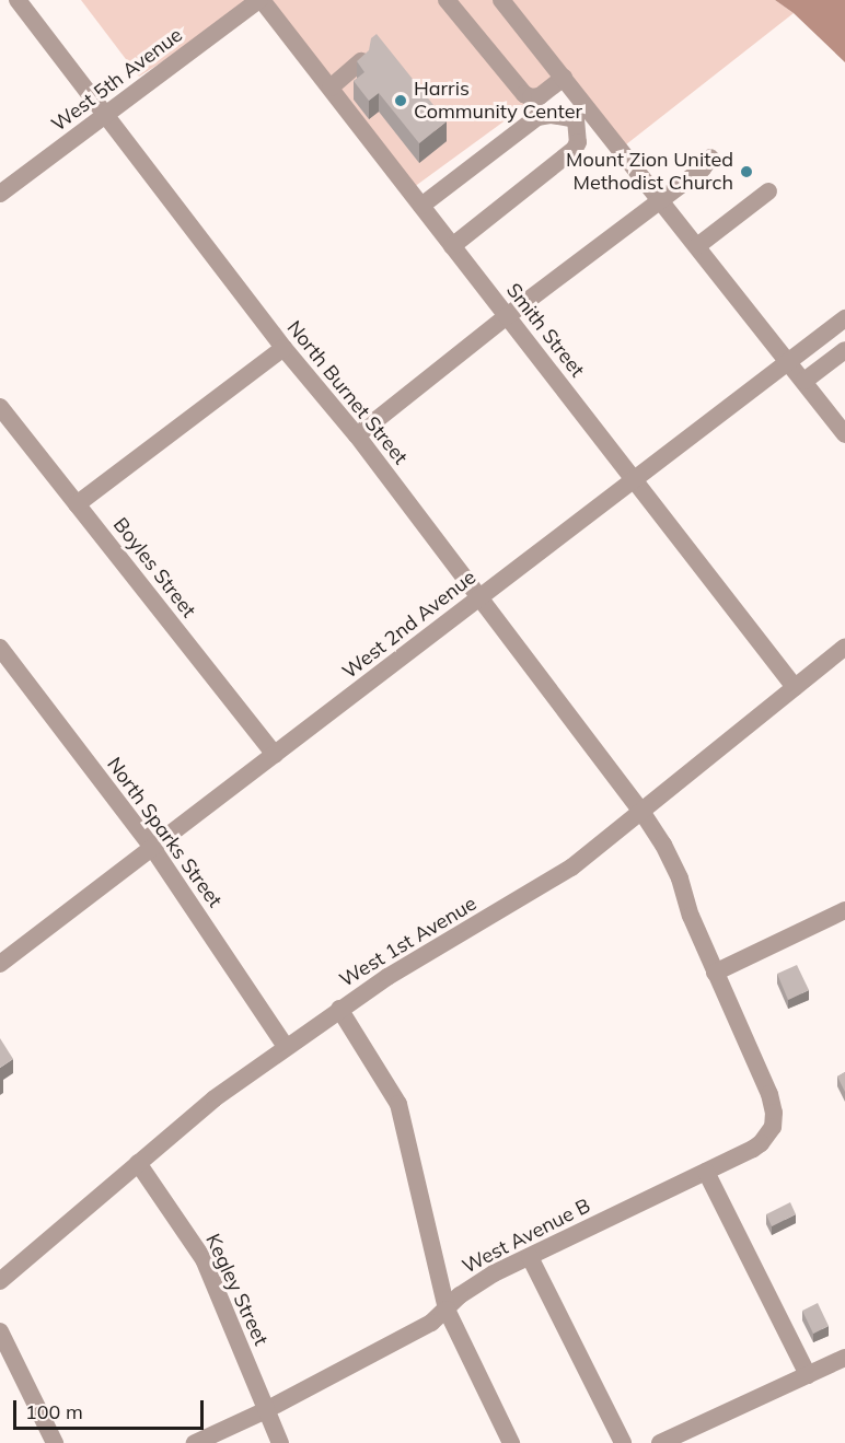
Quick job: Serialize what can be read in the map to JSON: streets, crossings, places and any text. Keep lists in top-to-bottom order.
{
  "streets": {
    "street": [
      "West 5th Avenue",
      "Smith Street",
      "North Burnet Street",
      "Boyles Street",
      "West 2nd Avenue",
      "North Sparks Street",
      "West 1st Avenue",
      "West Avenue B",
      "Kegley Street"
    ]
  },
  "crossings": [
    ["West 5th Avenue", "Smith Street"],
    ["West 5th Avenue", "North Burnet Street"],
    ["Smith Street", "West 2nd Avenue"],
    ["Smith Street", "West 1st Avenue"],
    ["North Burnet Street", "West 2nd Avenue"],
    ["North Burnet Street", "West 1st Avenue"],
    ["North Burnet Street", "West Avenue B"],
    ["Boyles Street", "West 2nd Avenue"],
    ["West 2nd Avenue", "North Sparks Street"],
    ["North Sparks Street", "West 1st Avenue"],
    ["West 1st Avenue", "Kegley Street"],
    ["West Avenue B", "Kegley Street"]
  ],
  "places": ["Harris Community Center", "Mount Zion United Methodist Church"],
  "scale_bar": "100 m"
}
